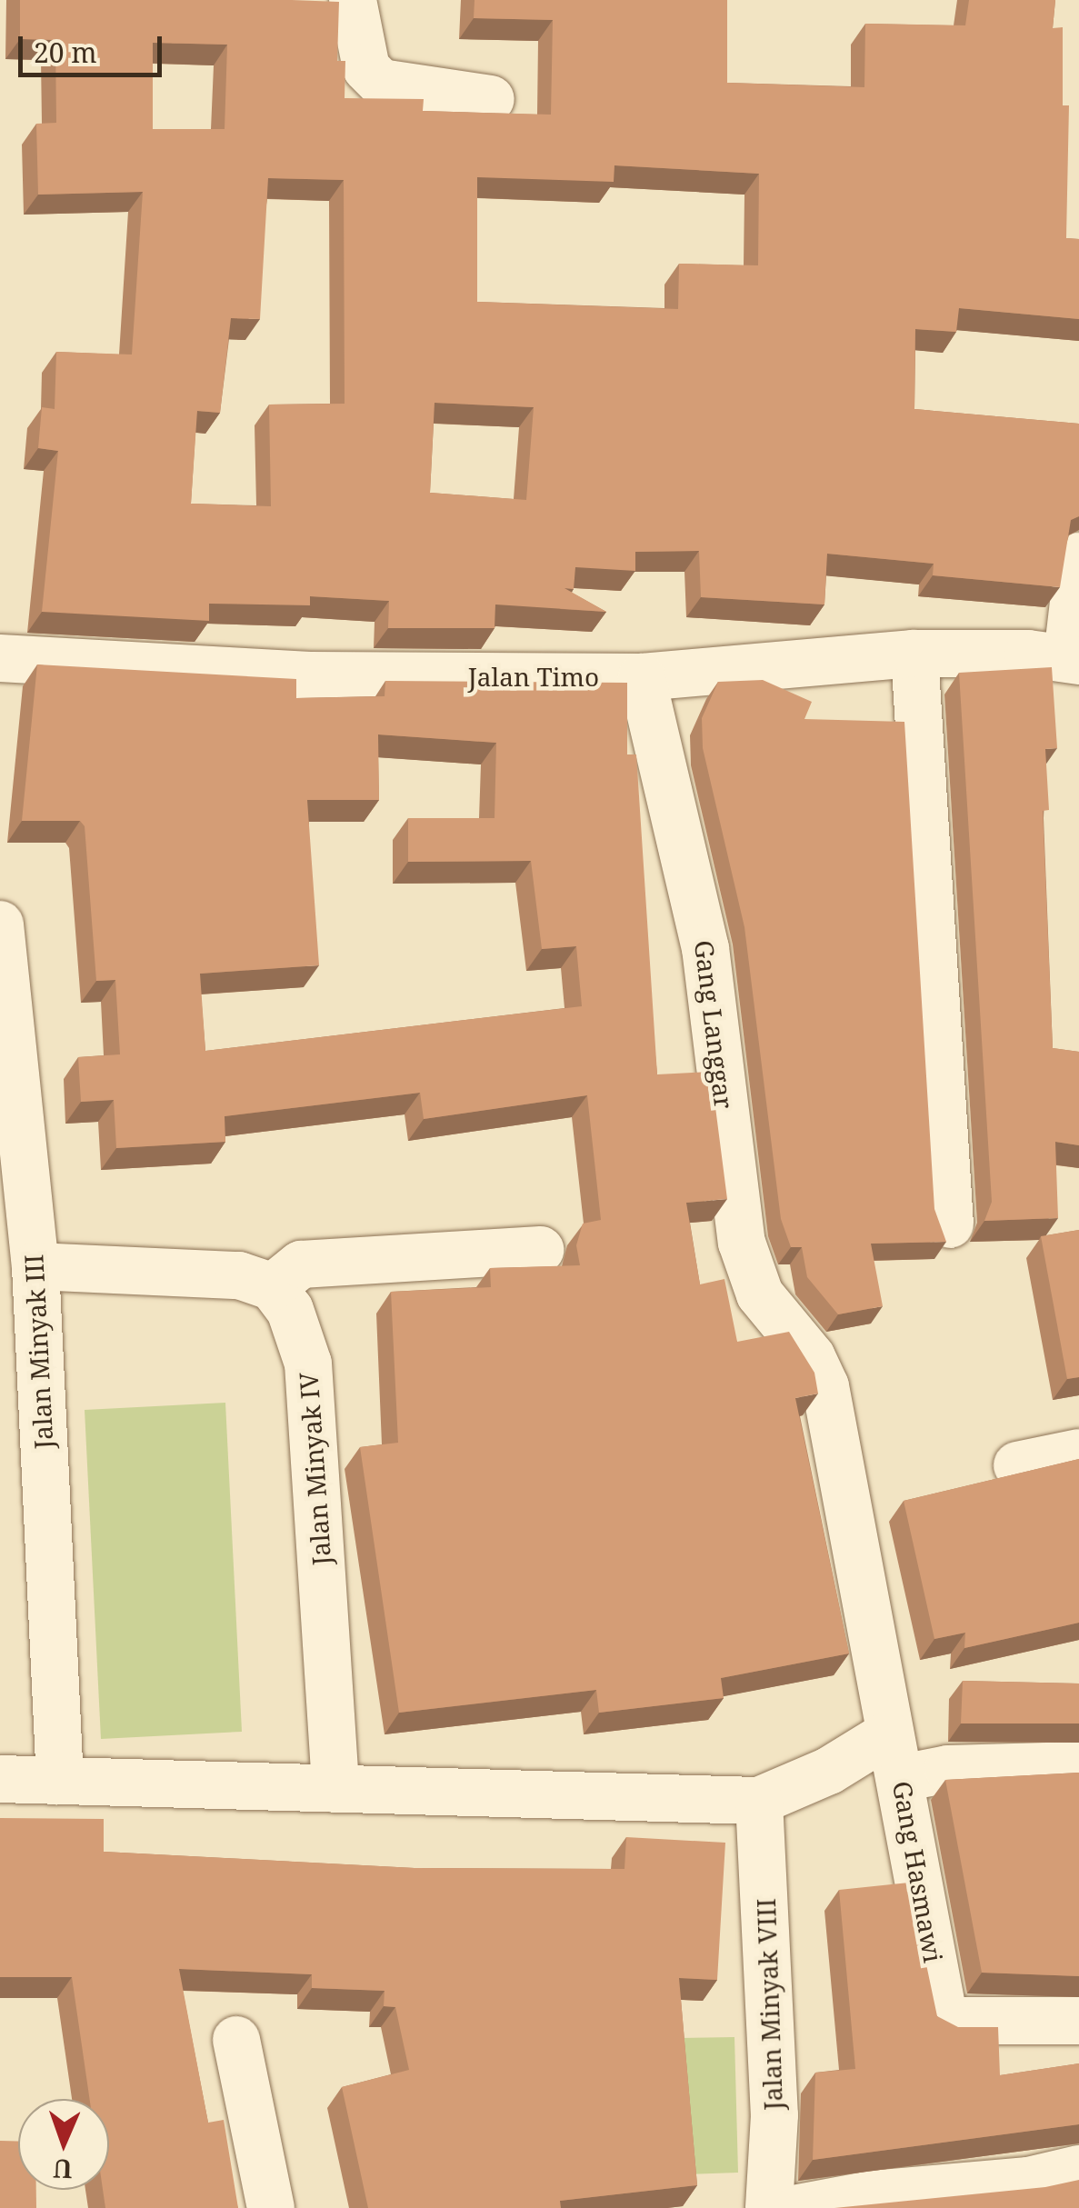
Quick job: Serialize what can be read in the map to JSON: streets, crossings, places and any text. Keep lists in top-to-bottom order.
{
  "streets": {
    "street": [
      "Jalan Timo",
      "Gang Langgar",
      "Jalan Minyak III",
      "Jalan Minyak IV",
      "Gang Hasmawi",
      "Jalan Minyak VIII"
    ]
  },
  "crossings": [
    ["Jalan Timo", "Gang Langgar"],
    ["Gang Langgar", "Gang Hasmawi"]
  ],
  "scale_bar": "20 m",
  "north": "bottom"
}
